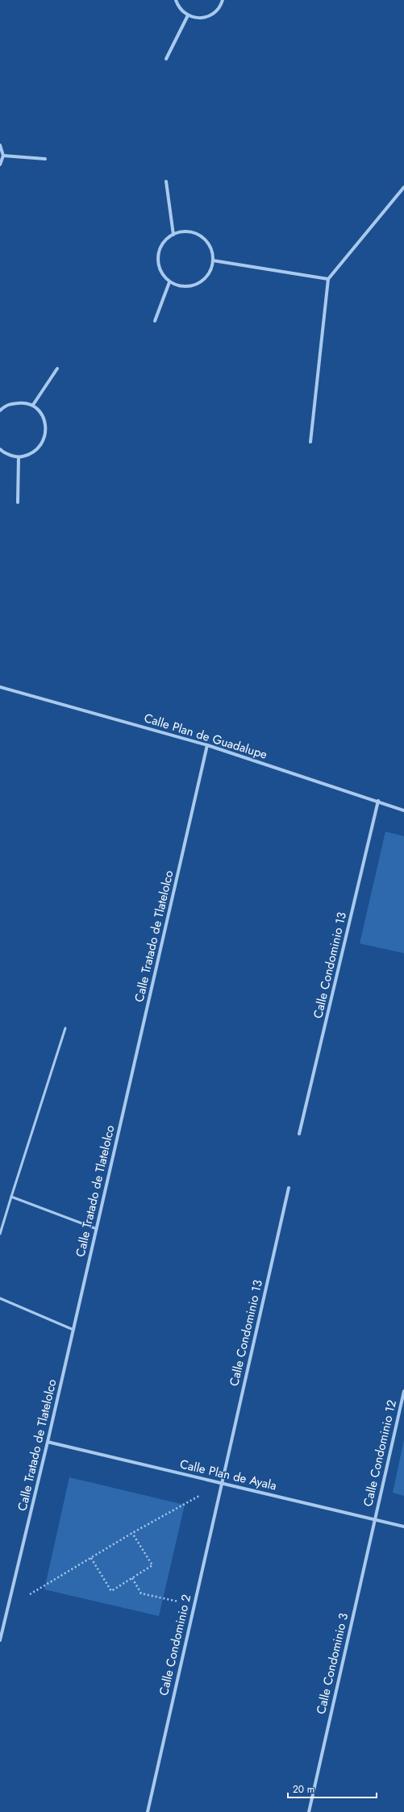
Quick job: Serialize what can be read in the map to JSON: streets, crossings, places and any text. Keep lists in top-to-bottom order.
{
  "streets": {
    "street": [
      "Calle Plan de Guadalupe",
      "Calle Tratado de Tlatelolco",
      "Calle Condominio 13",
      "Calle Condominio 12",
      "Calle Plan de Ayala",
      "Calle Condominio 2",
      "Calle Condominio 3"
    ]
  },
  "crossings": [
    ["Calle Plan de Guadalupe", "Calle Tratado de Tlatelolco"],
    ["Calle Plan de Guadalupe", "Calle Condominio 13"],
    ["Calle Tratado de Tlatelolco", "Calle Plan de Ayala"],
    ["Calle Condominio 13", "Calle Plan de Ayala"],
    ["Calle Condominio 13", "Calle Condominio 2"],
    ["Calle Condominio 12", "Calle Plan de Ayala"],
    ["Calle Condominio 12", "Calle Condominio 3"],
    ["Calle Plan de Ayala", "Calle Condominio 2"],
    ["Calle Plan de Ayala", "Calle Condominio 3"]
  ],
  "scale_bar": "20 m"
}
